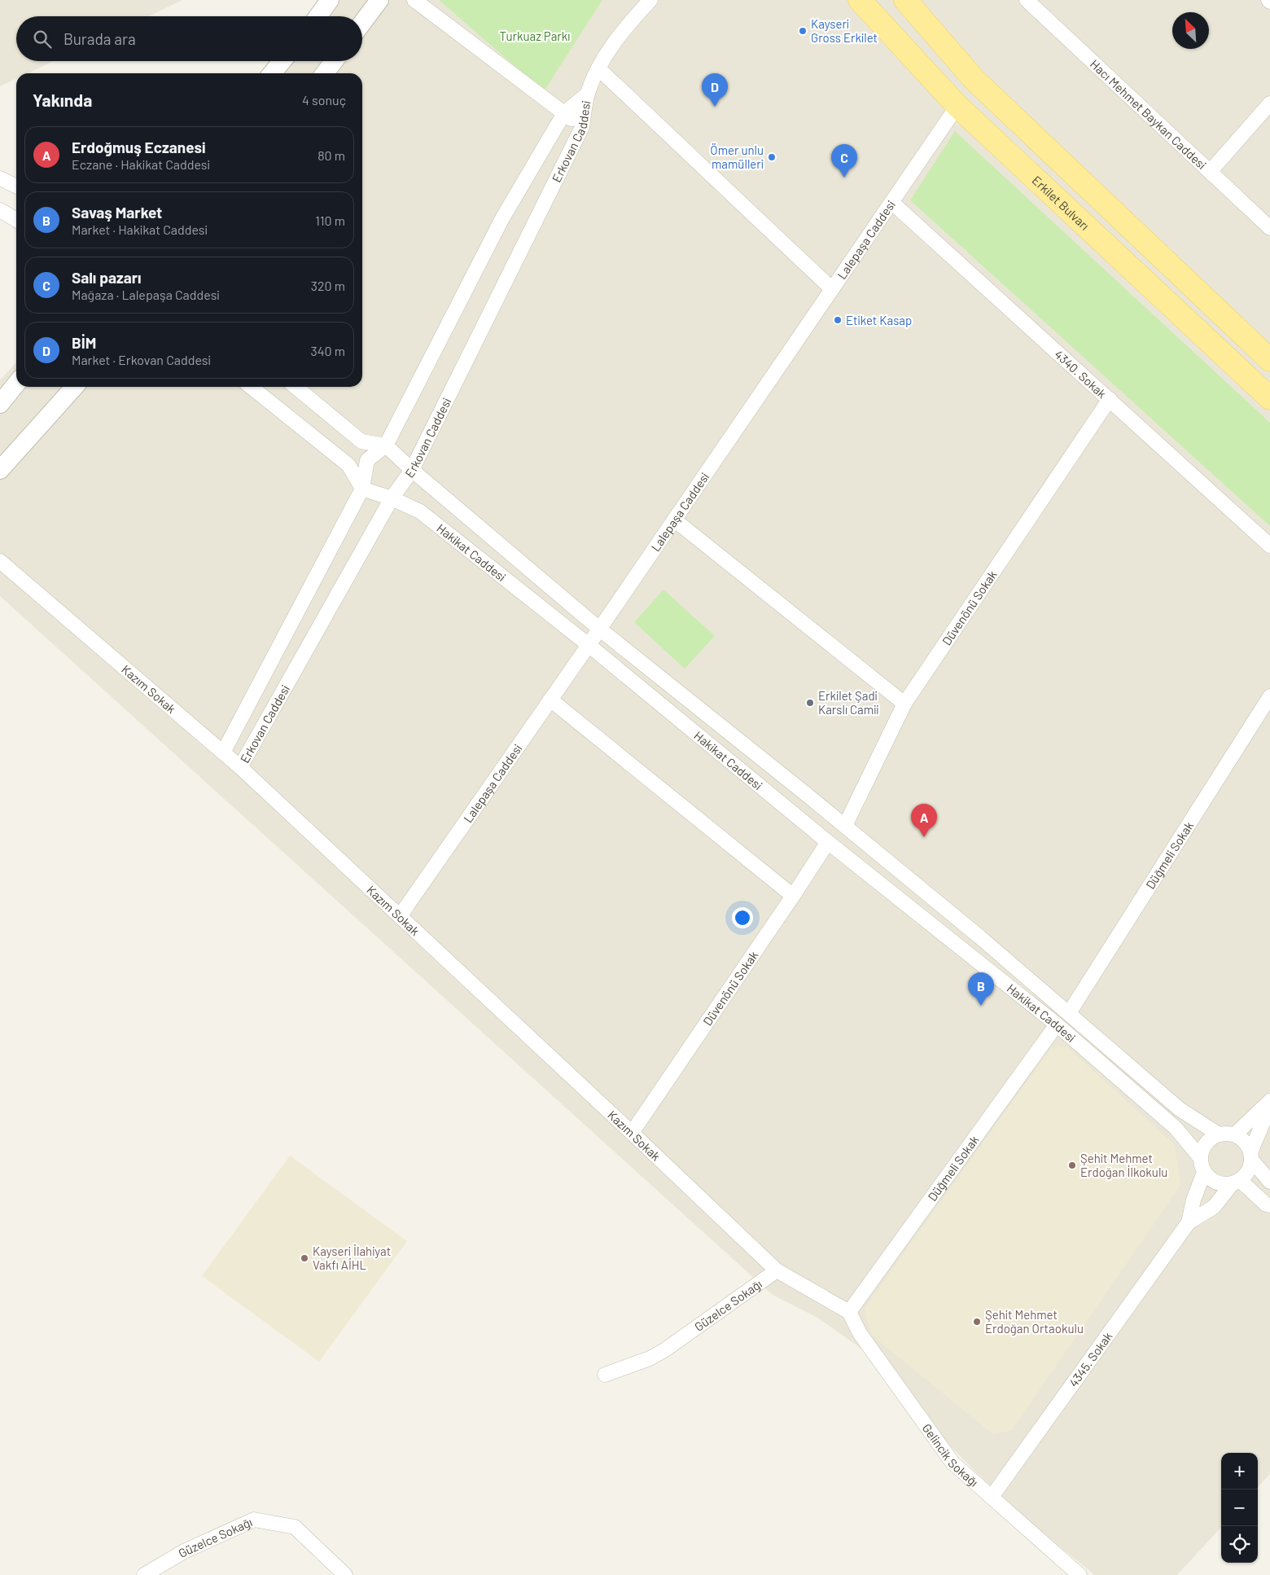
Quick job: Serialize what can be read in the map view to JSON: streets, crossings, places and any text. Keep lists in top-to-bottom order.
{
  "streets": {
    "main road": ["Erkilet Bulvarı"],
    "street": [
      "Hacı Mehmet Baykan Caddesi",
      "Erkovan Caddesi",
      "Lalepaşa Caddesi",
      "4340. Sokak",
      "Hakikat Caddesi",
      "Düvenönü Sokak",
      "Kazım Sokak",
      "Düğmeli Sokak",
      "Güzelce Sokağı",
      "4345. Sokak",
      "Gelincik Sokağı"
    ]
  },
  "crossings": [
    ["Erkovan Caddesi", "Hakikat Caddesi"],
    ["Erkovan Caddesi", "Kazım Sokak"],
    ["Erkilet Bulvarı", "Lalepaşa Caddesi"],
    ["Lalepaşa Caddesi", "4340. Sokak"],
    ["Lalepaşa Caddesi", "Hakikat Caddesi"],
    ["Lalepaşa Caddesi", "Kazım Sokak"],
    ["4340. Sokak", "Düvenönü Sokak"],
    ["Hakikat Caddesi", "Düvenönü Sokak"],
    ["Hakikat Caddesi", "Düğmeli Sokak"],
    ["Hakikat Caddesi", "4345. Sokak"],
    ["Düvenönü Sokak", "Kazım Sokak"],
    ["Kazım Sokak", "Güzelce Sokağı"],
    ["Düğmeli Sokak", "Gelincik Sokağı"],
    ["4345. Sokak", "Gelincik Sokağı"]
  ],
  "parks": ["Turkuaz Parkı"],
  "places": [
    "Kayseri Gross Erkilet",
    "Ömer unlu mamülleri",
    "Etiket Kasap",
    "Erkilet Şadi Karslı Camii",
    "Şehit Mehmet Erdoğan İlkokulu",
    "Kayseri İlahiyat Vakfı AİHL",
    "Şehit Mehmet Erdoğan Ortaokulu"
  ],
  "north": "top left",
  "page": {
    "search": "Burada ara",
    "pins": [
      "D",
      "C",
      "A",
      "B"
    ],
    "heading": ["Yakında", "4 sonuç"],
    "list": [
      {
        "mark": "A",
        "name": "Erdoğmuş Eczanesi",
        "note": "Eczane · Hakikat Caddesi",
        "value": "80 m"
      },
      {
        "mark": "B",
        "name": "Savaş Market",
        "note": "Market · Hakikat Caddesi",
        "value": "110 m"
      },
      {
        "mark": "C",
        "name": "Salı pazarı",
        "note": "Mağaza · Lalepaşa Caddesi",
        "value": "320 m"
      },
      {
        "mark": "D",
        "name": "BİM",
        "note": "Market · Erkovan Caddesi",
        "value": "340 m"
      }
    ],
    "map_buttons": ["+", "−"]
  }
}
